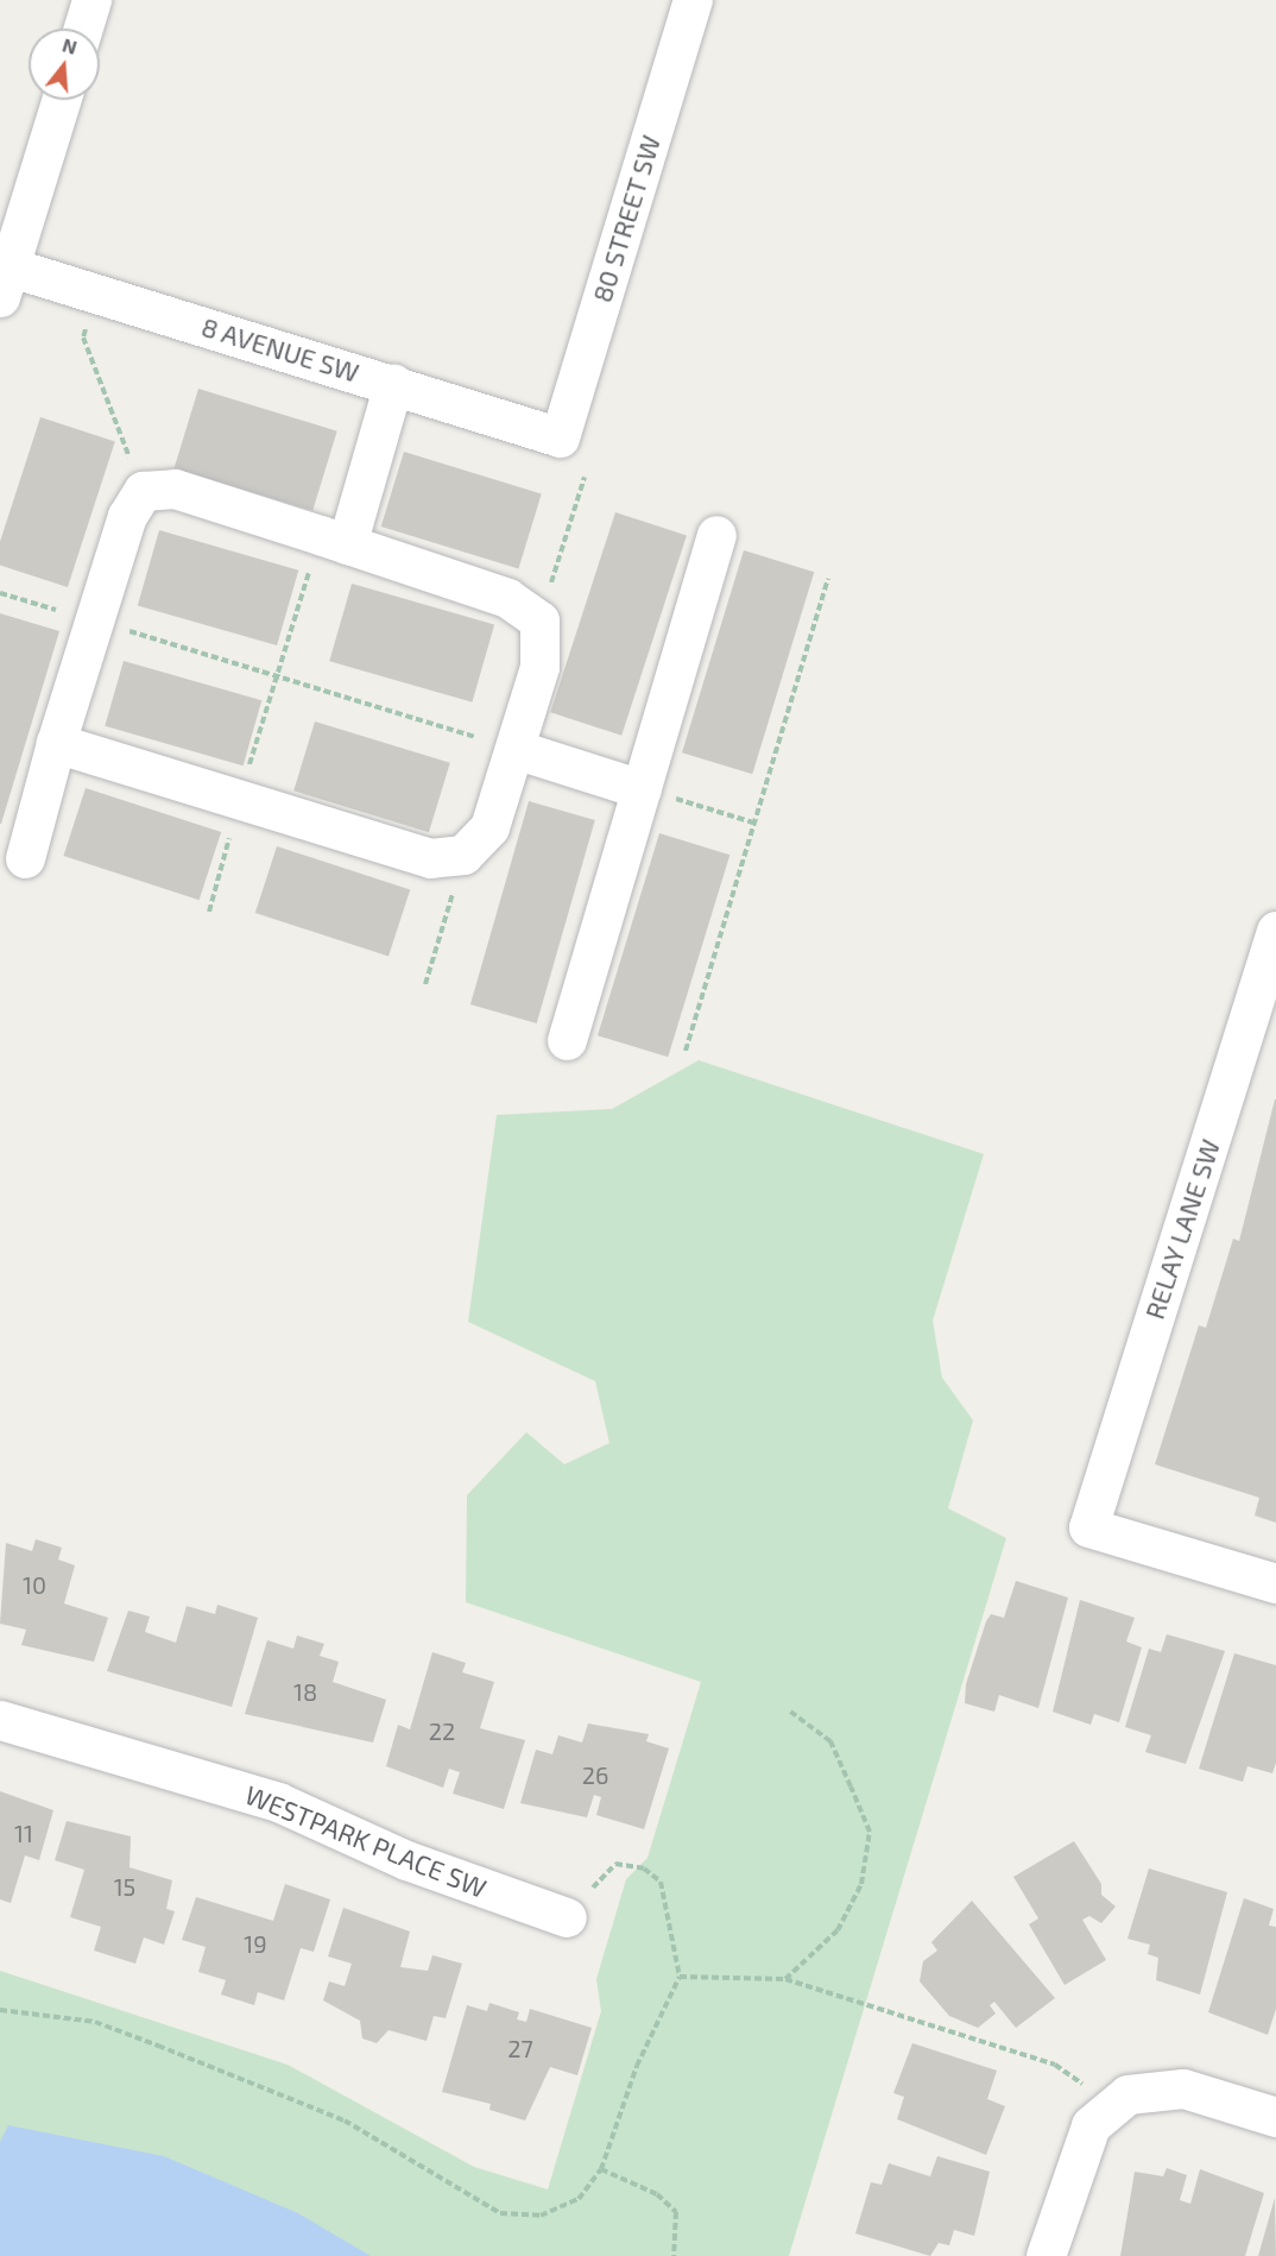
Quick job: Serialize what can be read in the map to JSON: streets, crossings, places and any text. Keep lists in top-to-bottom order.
{
  "streets": {
    "street": [
      "80 STREET SW",
      "8 AVENUE SW",
      "RELAY LANE SW",
      "WESTPARK PLACE SW"
    ]
  },
  "crossings": [
    ["80 STREET SW", "8 AVENUE SW"]
  ],
  "house_numbers": [
    "10",
    "18",
    "22",
    "26",
    "11",
    "15",
    "19",
    "27"
  ],
  "north": "top"
}
